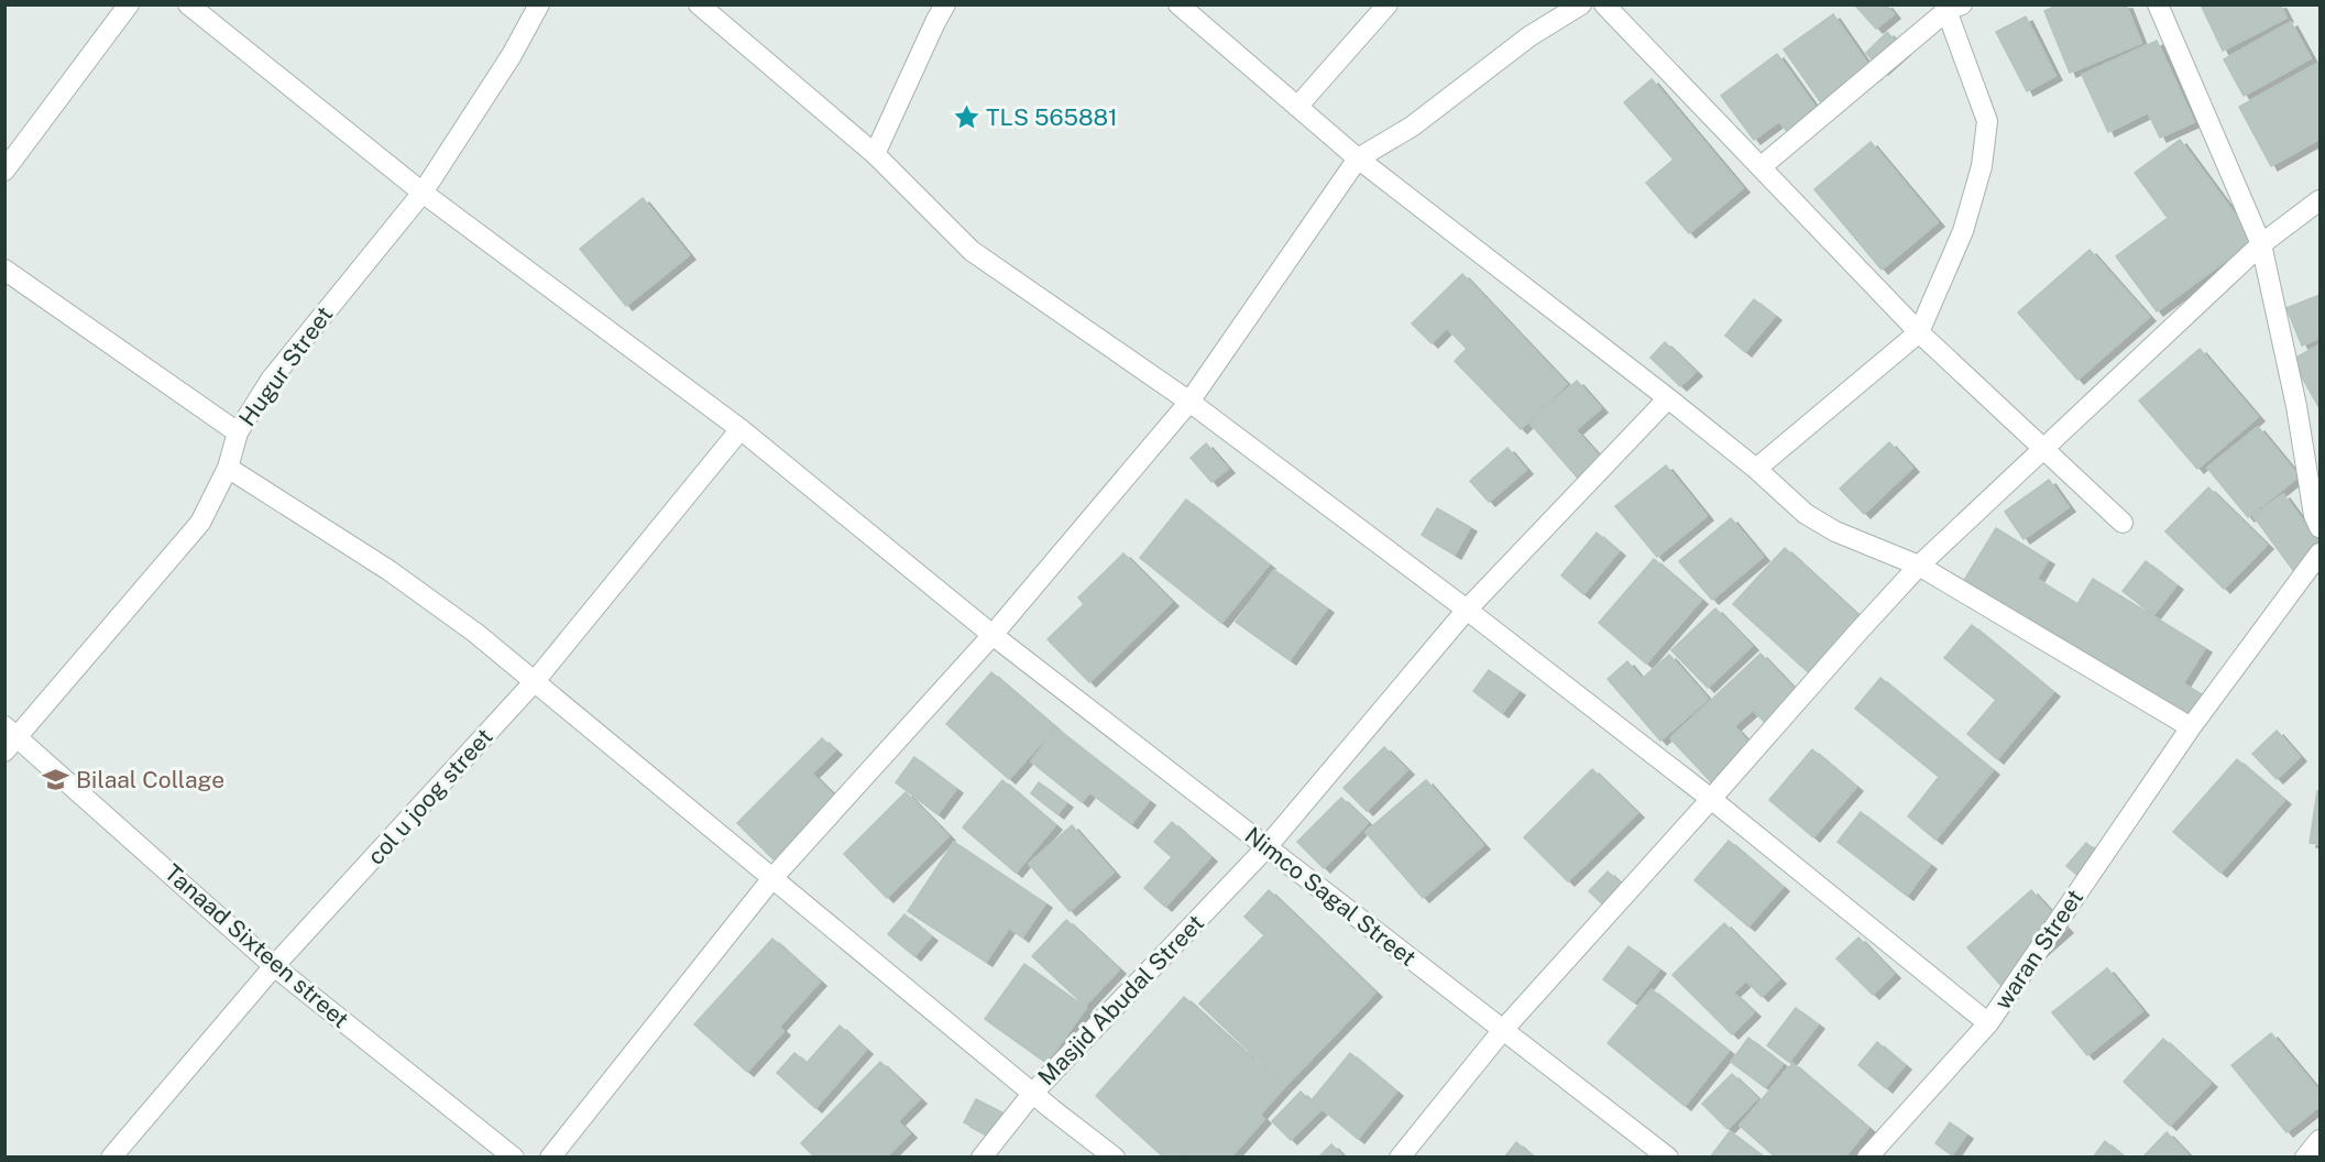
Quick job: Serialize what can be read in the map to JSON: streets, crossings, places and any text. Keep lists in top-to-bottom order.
{
  "streets": {
    "street": [
      "Hugur Street",
      "col u joog street",
      "Nimco Sagal Street",
      "Tanaad Sixteen street",
      "waran Street",
      "Masjid Abudal Street"
    ]
  },
  "crossings": [
    ["Hugur Street", "Nimco Sagal Street"],
    ["Hugur Street", "Tanaad Sixteen street"],
    ["col u joog street", "Nimco Sagal Street"],
    ["col u joog street", "Tanaad Sixteen street"],
    ["Nimco Sagal Street", "Masjid Abudal Street"]
  ],
  "places": {
    "place": ["TLS 565881"],
    "school or university": ["Bilaal Collage"]
  }
}
